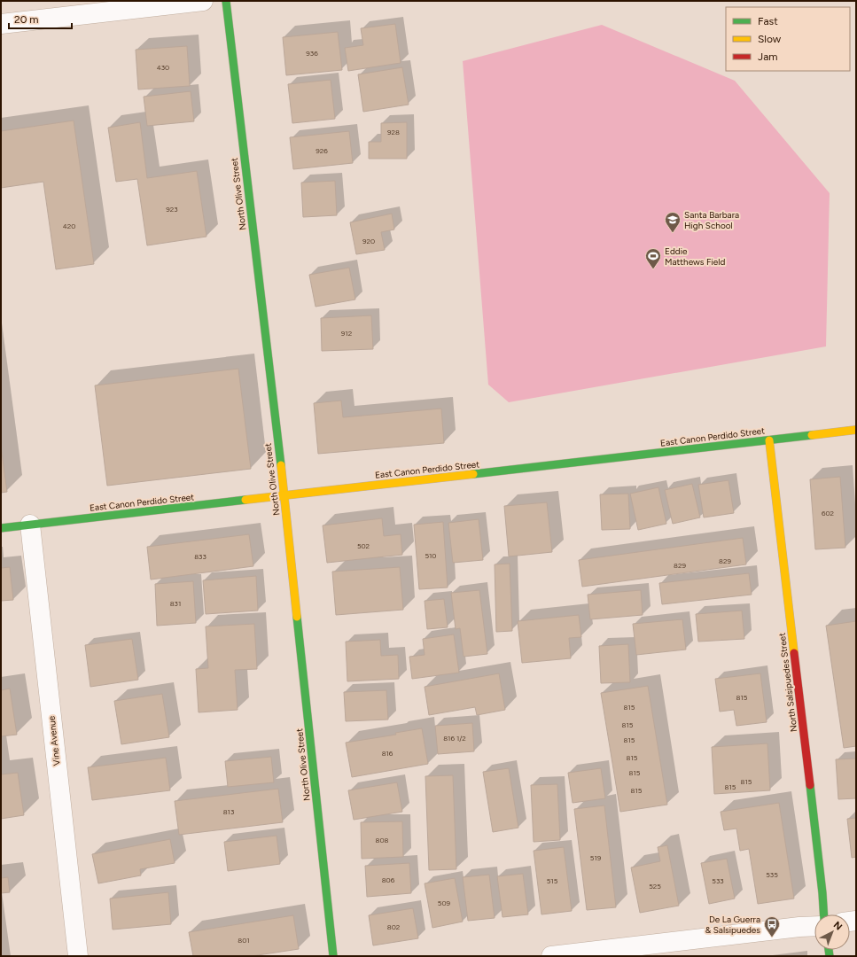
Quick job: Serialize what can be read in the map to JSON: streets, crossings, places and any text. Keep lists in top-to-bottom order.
{
  "streets": {
    "street": [
      "North Olive Street",
      "East Canon Perdido Street",
      "North Salsipuedes Street",
      "Vine Avenue"
    ]
  },
  "crossings": [
    ["North Olive Street", "East Canon Perdido Street"],
    ["East Canon Perdido Street", "North Salsipuedes Street"],
    ["East Canon Perdido Street", "Vine Avenue"]
  ],
  "places": {
    "school or university": ["Santa Barbara High School"],
    "sports": ["Eddie Matthews Field"],
    "bus stop": ["De La Guerra & Salsipuedes"]
  },
  "house_numbers": [
    "936",
    "430",
    "928",
    "926",
    "923",
    "420",
    "920",
    "912",
    "602",
    "502",
    "510",
    "833",
    "829",
    "829",
    "831",
    "815",
    "815",
    "815",
    "816 1/2",
    "815",
    "816",
    "815",
    "815",
    "815",
    "815",
    "815",
    "813",
    "808",
    "519",
    "535",
    "806",
    "515",
    "533",
    "525",
    "509",
    "802",
    "801"
  ],
  "legend": ["Fast", "Slow", "Jam"],
  "scale_bar": "20 m",
  "north": "top right"
}
